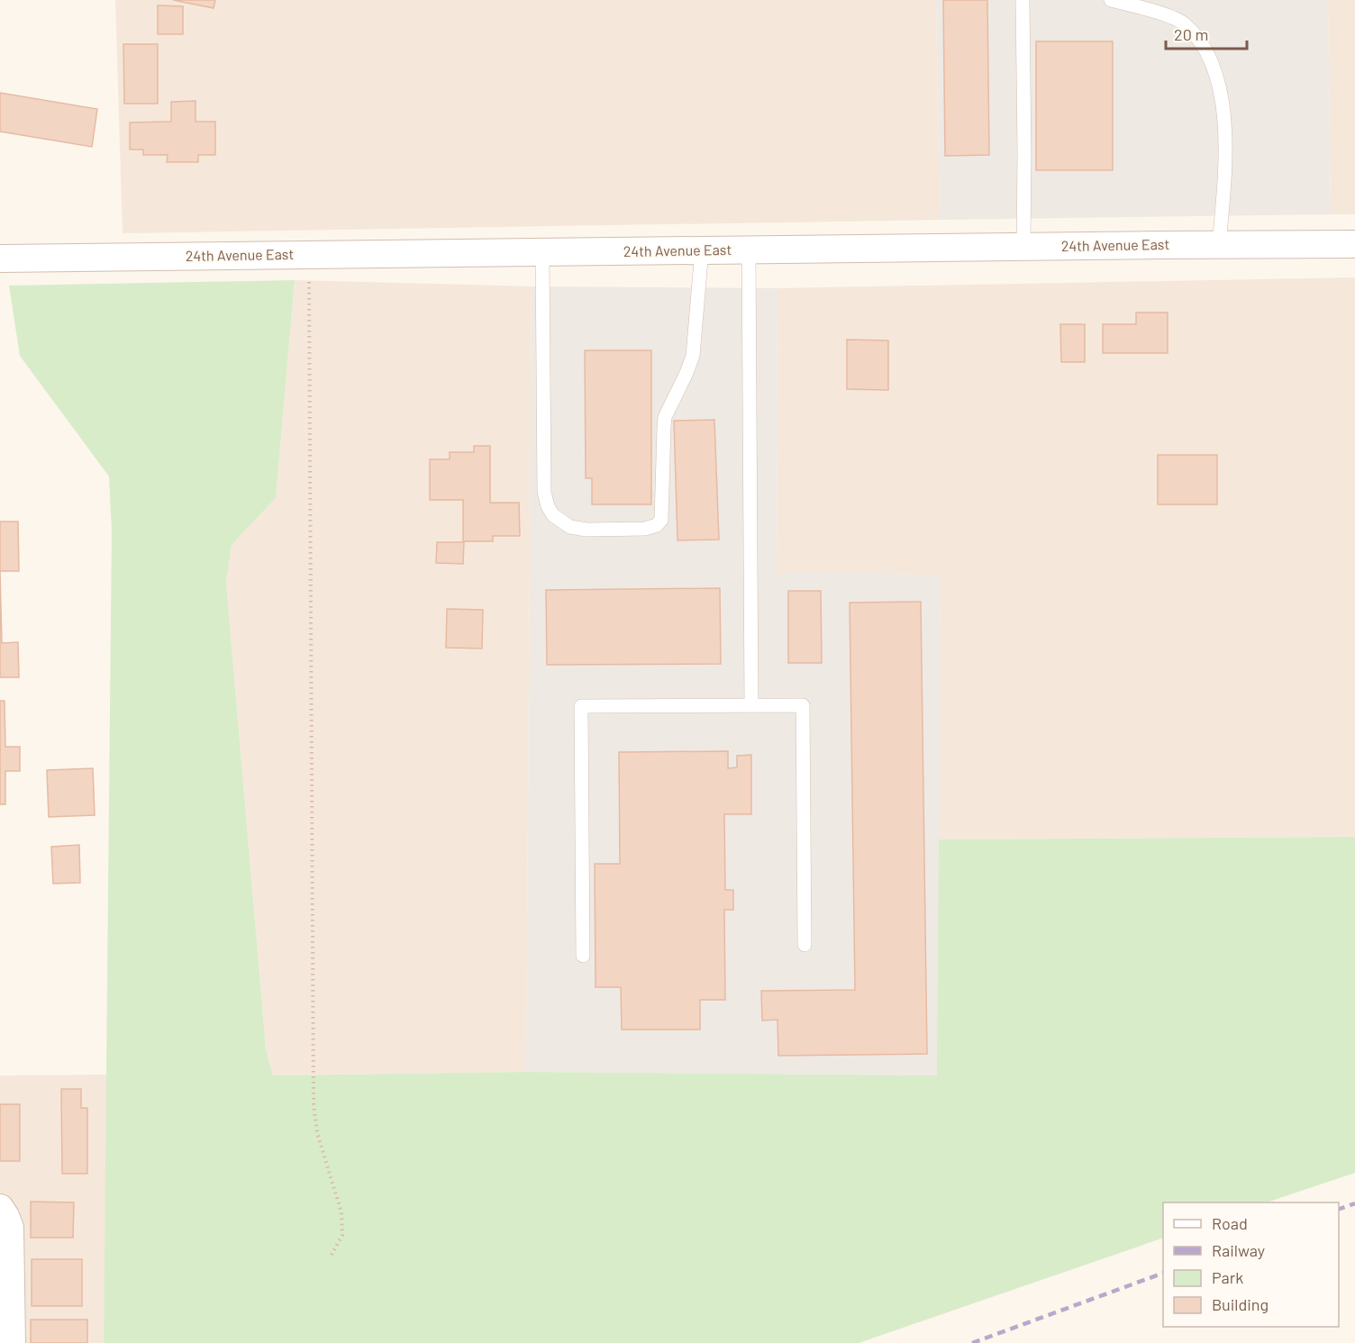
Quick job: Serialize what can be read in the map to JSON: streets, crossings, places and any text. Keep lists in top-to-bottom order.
{
  "streets": {
    "street": ["24th Avenue East"]
  },
  "legend": [
    "Road",
    "Railway",
    "Park",
    "Building"
  ],
  "scale_bar": "20 m"
}
